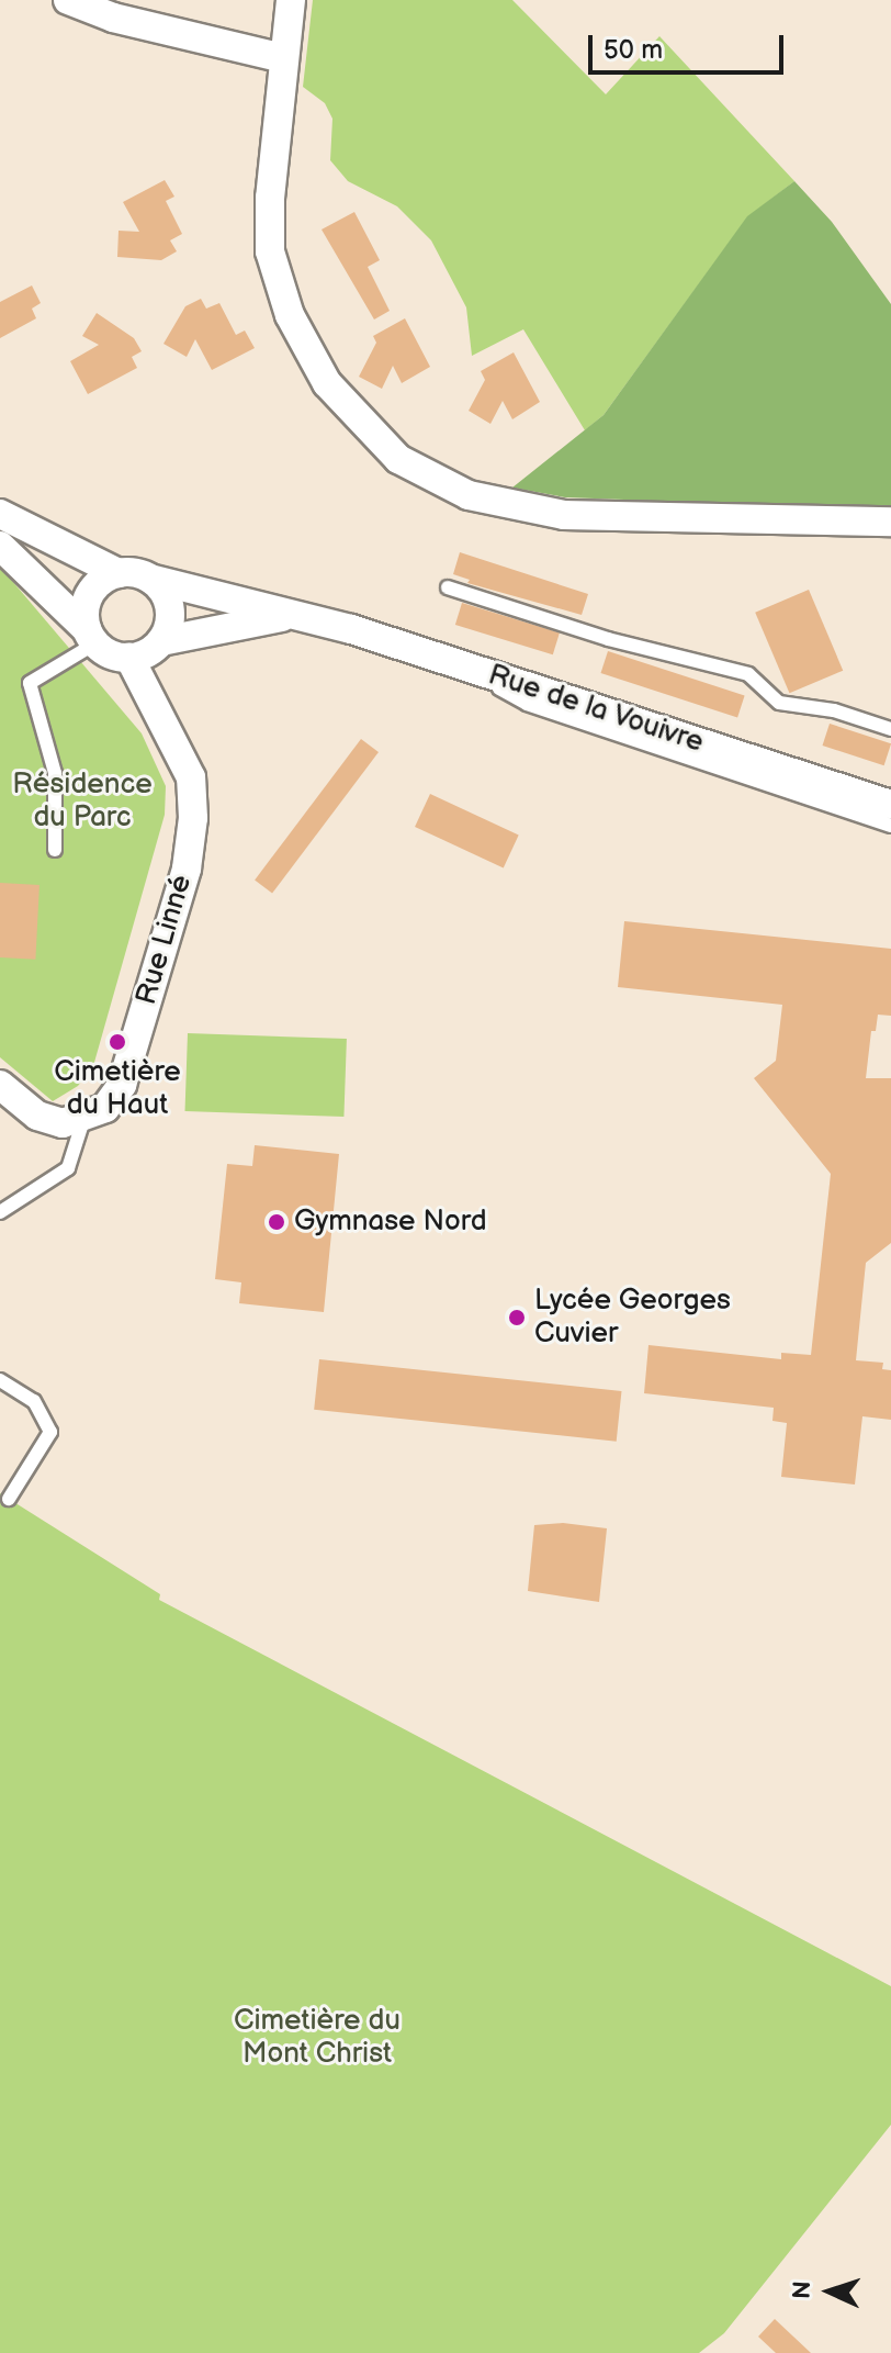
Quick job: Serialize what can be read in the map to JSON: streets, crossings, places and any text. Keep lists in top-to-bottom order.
{
  "streets": {
    "street": ["Rue de la Vouivre", "Rue Linné"]
  },
  "crossings": [
    ["Rue de la Vouivre", "Rue Linné"]
  ],
  "parks": ["Résidence du Parc", "Cimetière du Mont Christ"],
  "places": ["Cimetière du Haut", "Gymnase Nord", "Lycée Georges Cuvier"],
  "scale_bar": "50 m",
  "north": "left"
}
